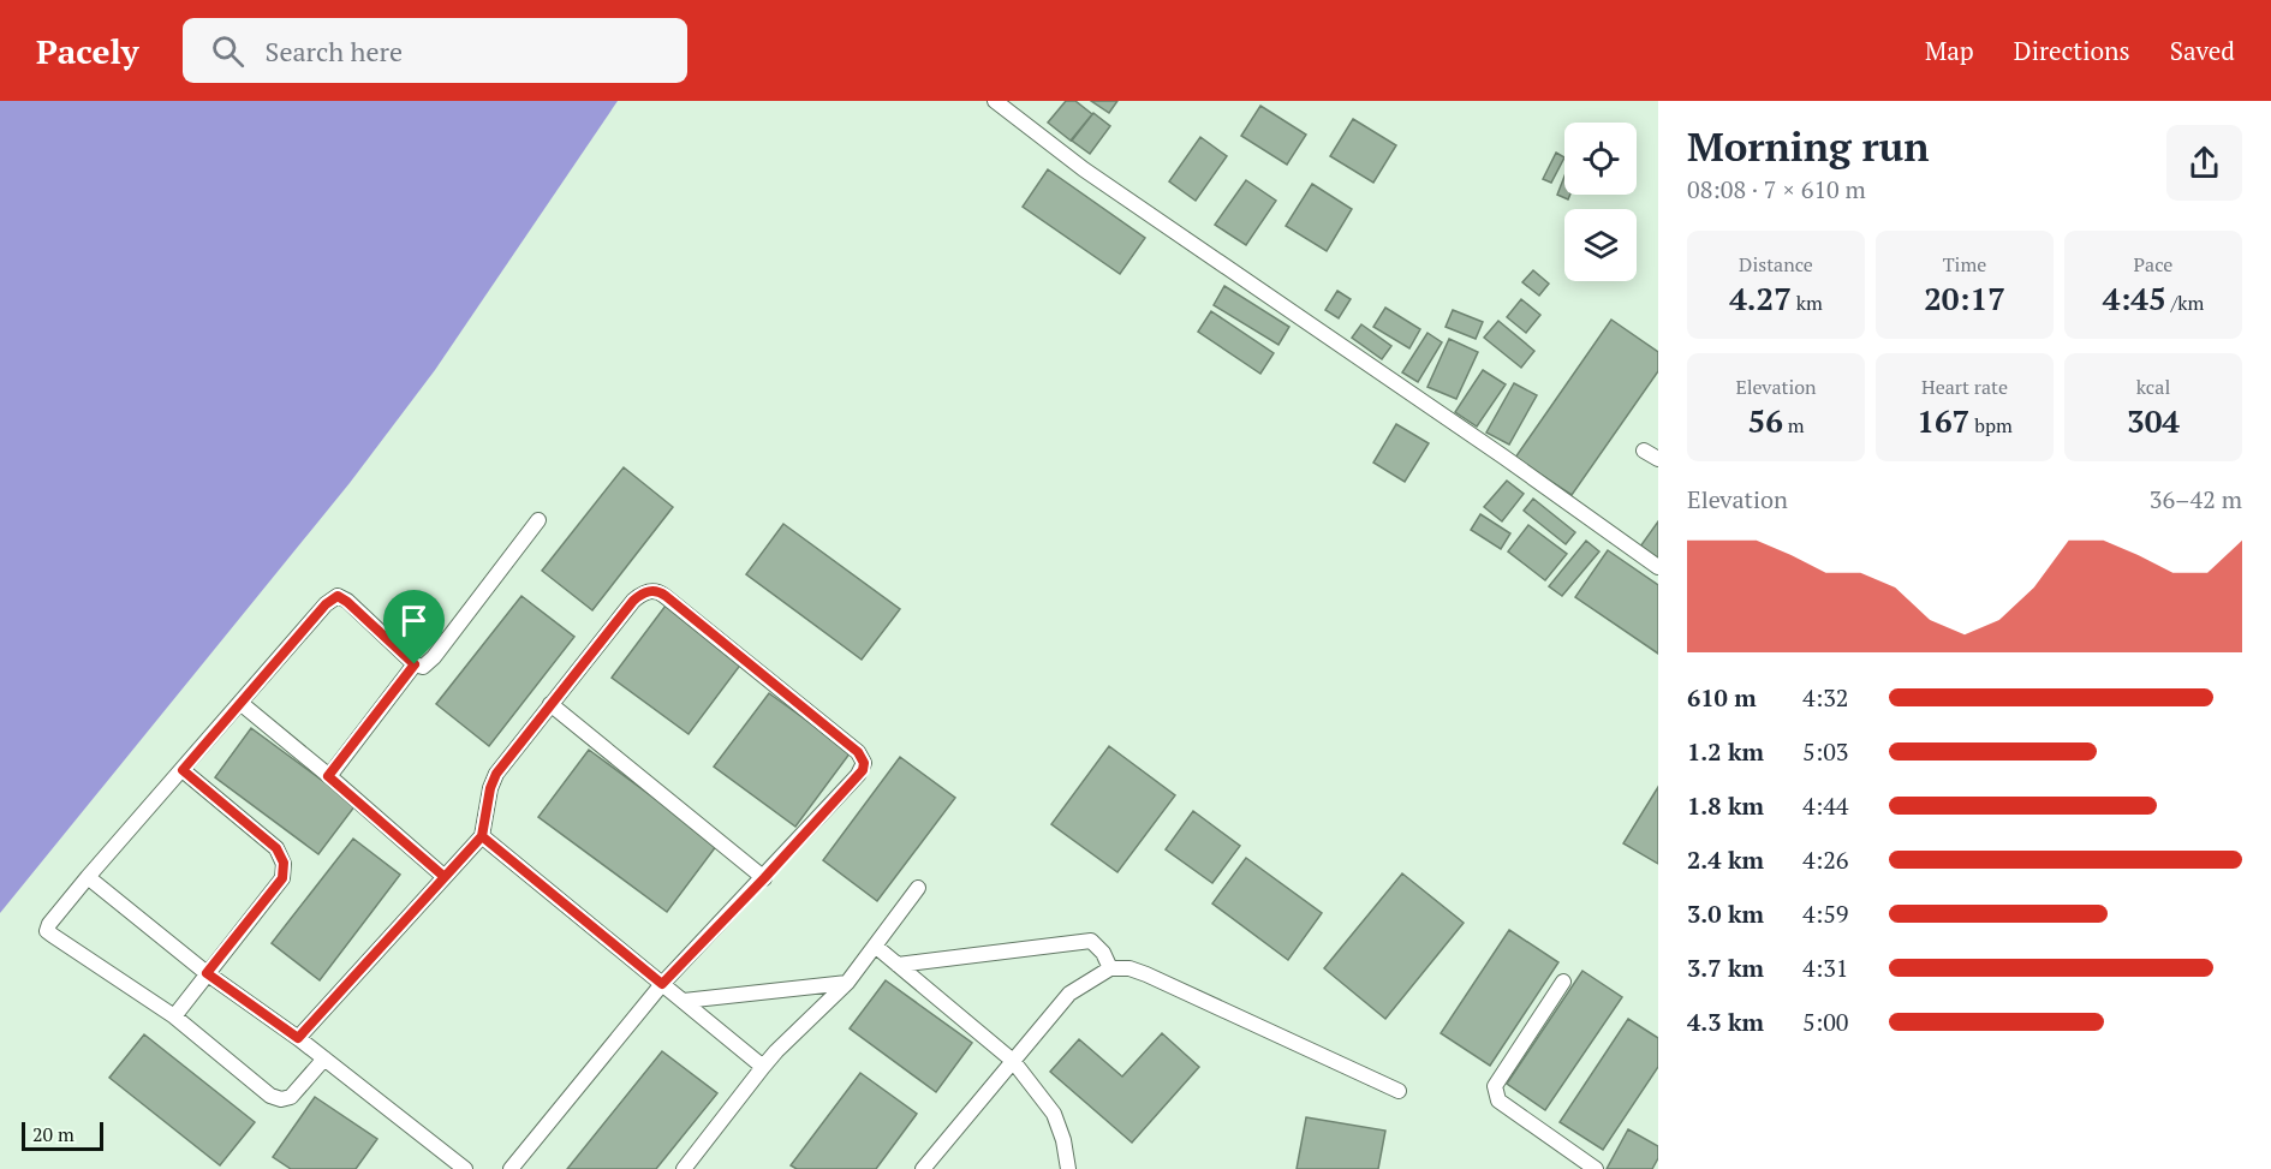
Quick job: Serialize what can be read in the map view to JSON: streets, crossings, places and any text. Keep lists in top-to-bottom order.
{
  "scale_bar": "20 m",
  "page": {
    "header": "Pacely",
    "search": "Search here",
    "nav": ["Map", "Directions", "Saved"],
    "heading": ["Morning run", "08:08 · 7 × 610 m"],
    "stats": [
      ["Distance", "4.27 km"],
      ["Time", "20:17"],
      ["Pace", "4:45 /km"],
      ["Elevation", "56 m"],
      ["Heart rate", "167 bpm"],
      ["kcal", "304"]
    ],
    "chart": ["Elevation", "36–42 m"],
    "list": [
      {
        "name": "610 m",
        "note": "4:32"
      },
      {
        "name": "1.2 km",
        "note": "5:03"
      },
      {
        "name": "1.8 km",
        "note": "4:44"
      },
      {
        "name": "2.4 km",
        "note": "4:26"
      },
      {
        "name": "3.0 km",
        "note": "4:59"
      },
      {
        "name": "3.7 km",
        "note": "4:31"
      },
      {
        "name": "4.3 km",
        "note": "5:00"
      }
    ],
    "scale": "20 m"
  }
}
